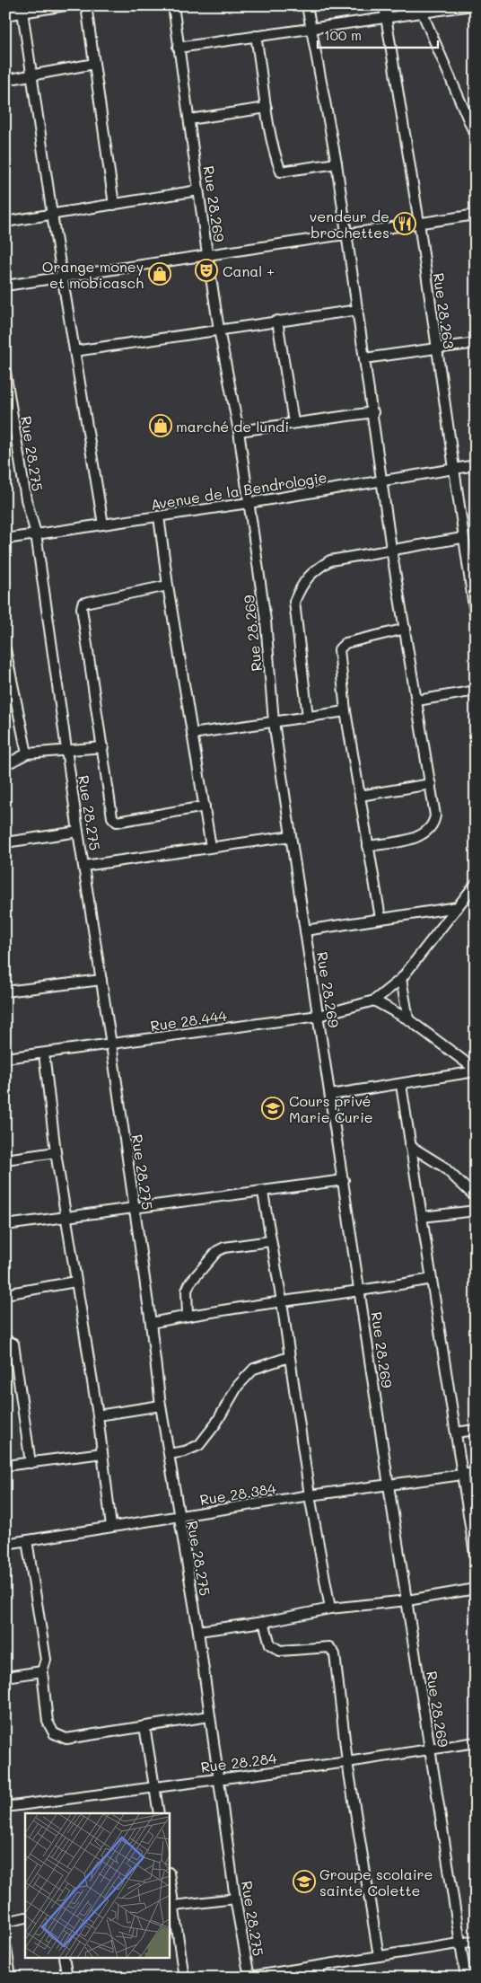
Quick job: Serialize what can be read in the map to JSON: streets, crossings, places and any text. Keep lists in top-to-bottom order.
{
  "streets": {
    "street": [
      "Rue 28.269",
      "Rue 28.263",
      "Rue 28.275",
      "Avenue de la Bendrologie",
      "Rue 28.444",
      "Rue 28.384",
      "Rue 28.284"
    ]
  },
  "crossings": [
    ["Rue 28.269", "Avenue de la Bendrologie"],
    ["Rue 28.269", "Rue 28.444"],
    ["Rue 28.269", "Rue 28.384"],
    ["Rue 28.269", "Rue 28.284"],
    ["Rue 28.263", "Avenue de la Bendrologie"],
    ["Rue 28.275", "Avenue de la Bendrologie"],
    ["Rue 28.275", "Rue 28.444"],
    ["Rue 28.275", "Rue 28.384"],
    ["Rue 28.275", "Rue 28.284"]
  ],
  "places": {
    "restaurant": ["vendeur de brochettes"],
    "theatre": ["Canal +"],
    "shop": ["Orange money et mobicasch", "marché de lundi"],
    "school or university": ["Cours privé Marie Curie", "Groupe scolaire sainte Colette"]
  },
  "scale_bar": "100 m"
}
